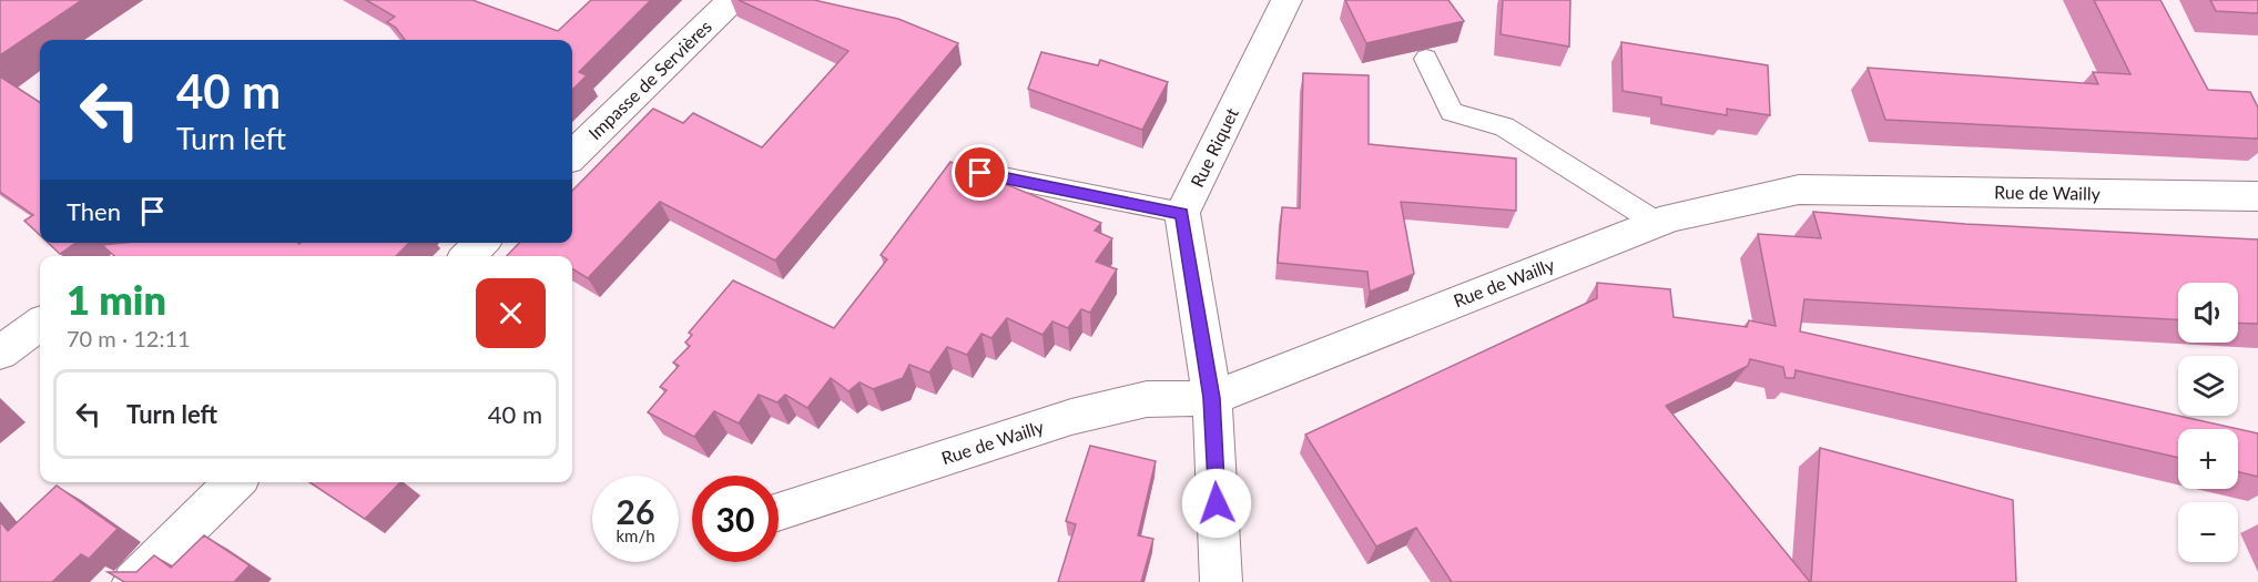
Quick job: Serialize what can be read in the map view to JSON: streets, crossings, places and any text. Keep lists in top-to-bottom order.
{
  "streets": {
    "street": ["Impasse de Servières", "Rue Riquet", "Rue de Wailly"]
  },
  "page": {
    "turn": ["40 m", "Turn left"],
    "then": "Then",
    "heading": ["1 min", "70 m · 12:11"],
    "map_buttons": ["+", "−"],
    "list": [
      {
        "name": "Turn left",
        "value": "40 m"
      }
    ],
    "speed": "26 km/h",
    "limit": "30"
  }
}
